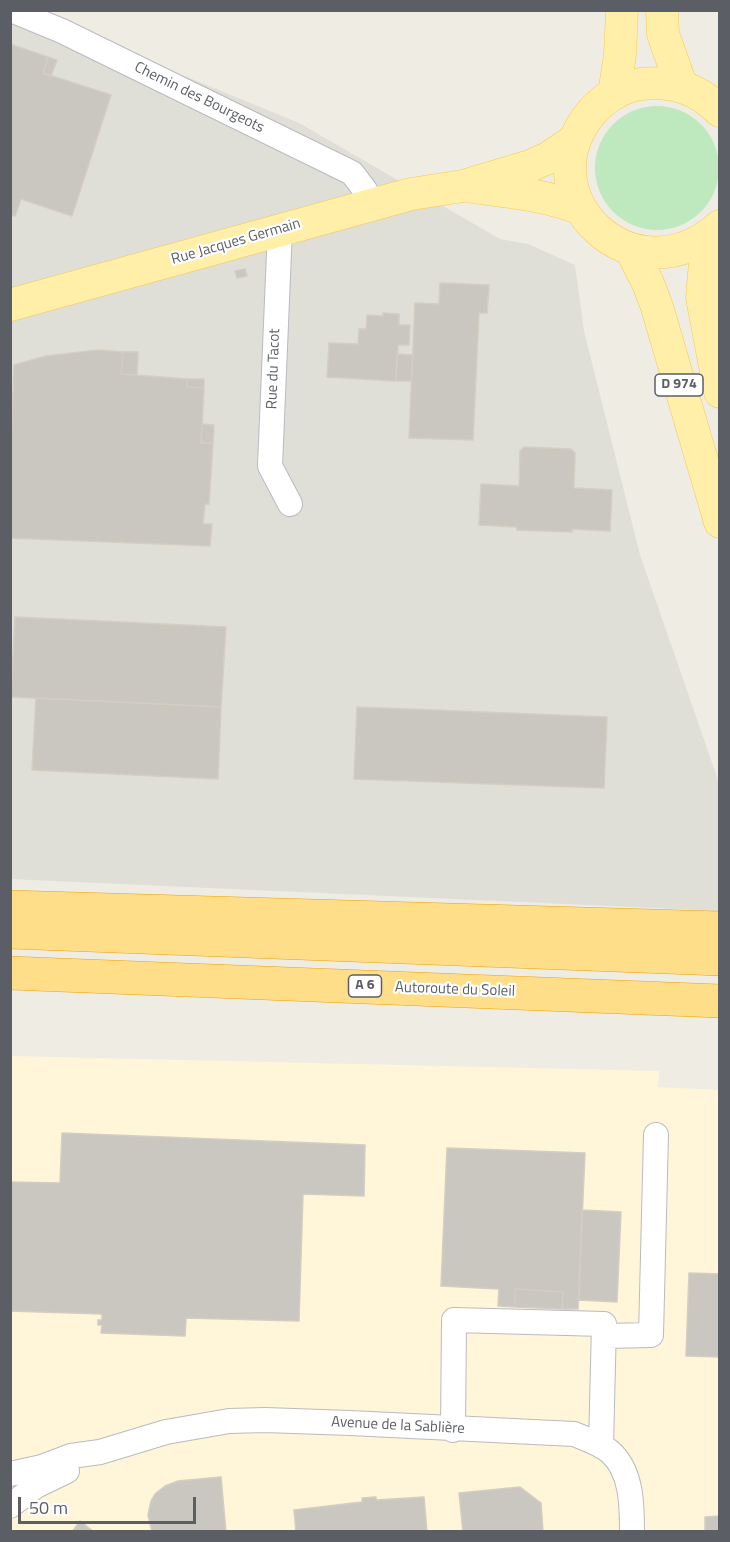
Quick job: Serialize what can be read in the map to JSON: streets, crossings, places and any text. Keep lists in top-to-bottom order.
{
  "streets": {
    "highway": ["A 6", "Autoroute du Soleil"],
    "main road": ["Rue Jacques Germain", "D 974"],
    "street": ["Chemin des Bourgeots", "Rue du Tacot", "Avenue de la Sablière"]
  },
  "crossings": [
    ["Chemin des Bourgeots", "Rue Jacques Germain"],
    ["Rue Jacques Germain", "Rue du Tacot"]
  ],
  "scale_bar": "50 m"
}
